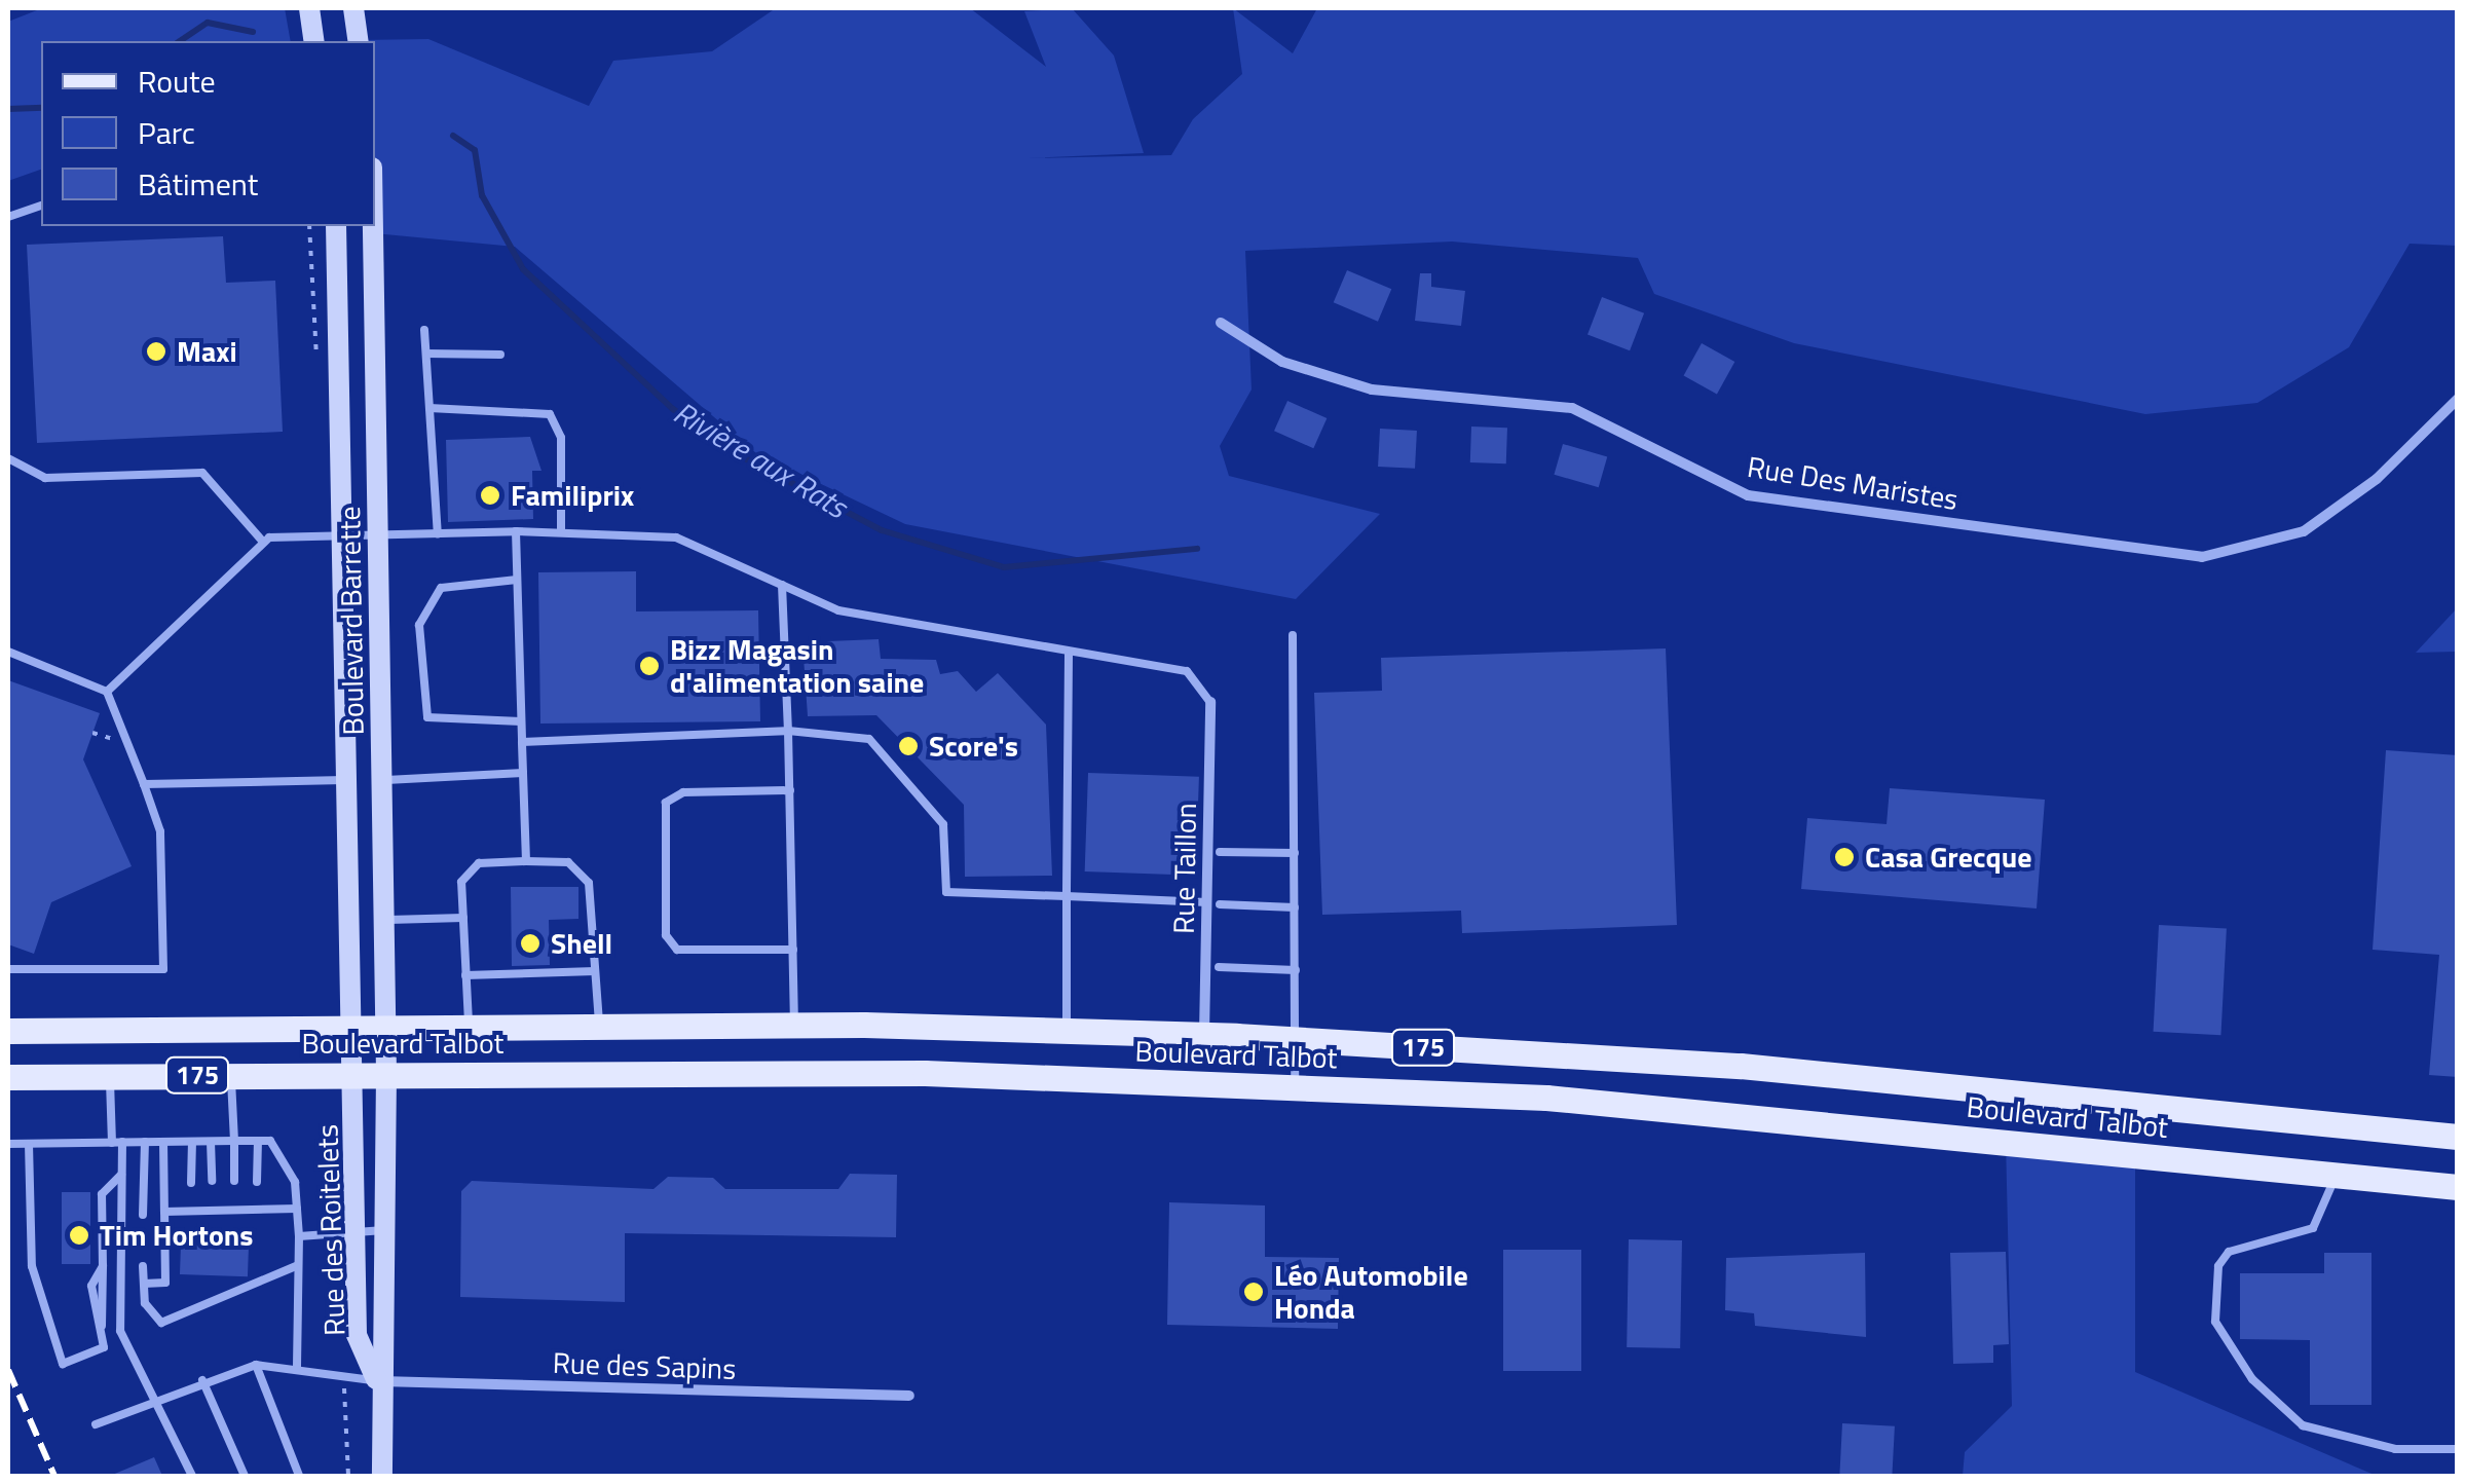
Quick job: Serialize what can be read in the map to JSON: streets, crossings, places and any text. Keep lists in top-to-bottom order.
{
  "streets": {
    "main road": [
      "Boulevard Barrette",
      "Boulevard Talbot",
      "175",
      "Rue des Roitelets"
    ],
    "street": ["Rue Des Maristes", "Rue Taillon", "Rue des Sapins"]
  },
  "crossings": [
    ["Boulevard Barrette", "Boulevard Talbot"],
    ["Boulevard Barrette", "Rue des Roitelets"],
    ["Rue Taillon", "Boulevard Talbot"],
    ["Boulevard Talbot", "Rue des Roitelets"],
    ["Rue des Roitelets", "Rue des Sapins"]
  ],
  "water": ["Rivière aux Rats"],
  "places": [
    "Maxi",
    "Familiprix",
    "Bizz Magasin d'alimentation saine",
    "Score's",
    "Casa Grecque",
    "Shell",
    "Tim Hortons",
    "Léo Automobile Honda"
  ],
  "legend": ["Route", "Parc", "Bâtiment"]
}
